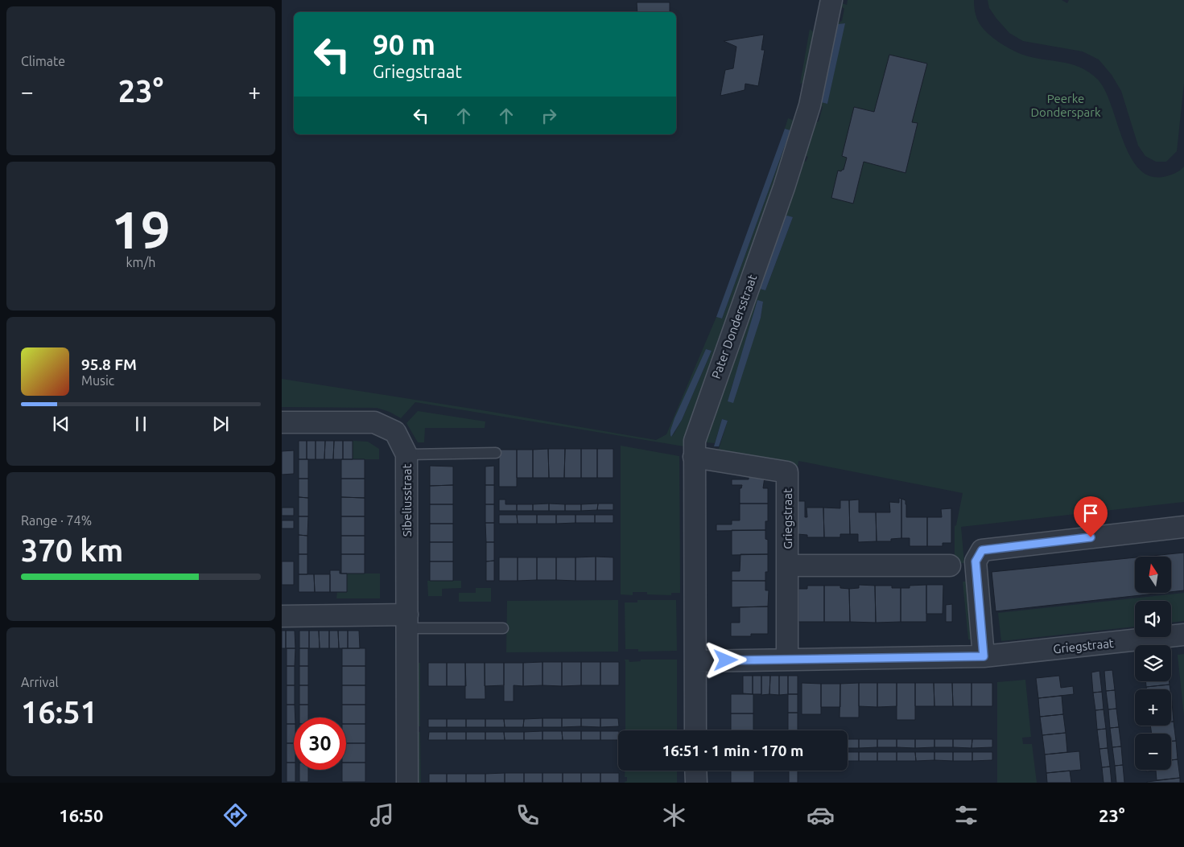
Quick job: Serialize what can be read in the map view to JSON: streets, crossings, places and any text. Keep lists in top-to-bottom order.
{
  "streets": {
    "street": ["Pater Dondersstraat", "Sibeliusstraat", "Griegstraat"]
  },
  "crossings": [
    ["Pater Dondersstraat", "Griegstraat"]
  ],
  "parks": ["Peerke Donderspark"],
  "north": "top",
  "page": {
    "tile": [
      "Climate",
      ["19", "km/h"],
      ["Range · 74%", "370 km"],
      ["Arrival", "16:51"]
    ],
    "turn": ["90 m", "Griegstraat"],
    "heat": ["−", "23°", "+"],
    "song": ["95.8 FM", "Music"],
    "map_buttons": ["+", "−"],
    "limit": "30",
    "trip": "16:51 · 1 min · 170 m",
    "tabs": ["16:50", "23°"]
  }
}
